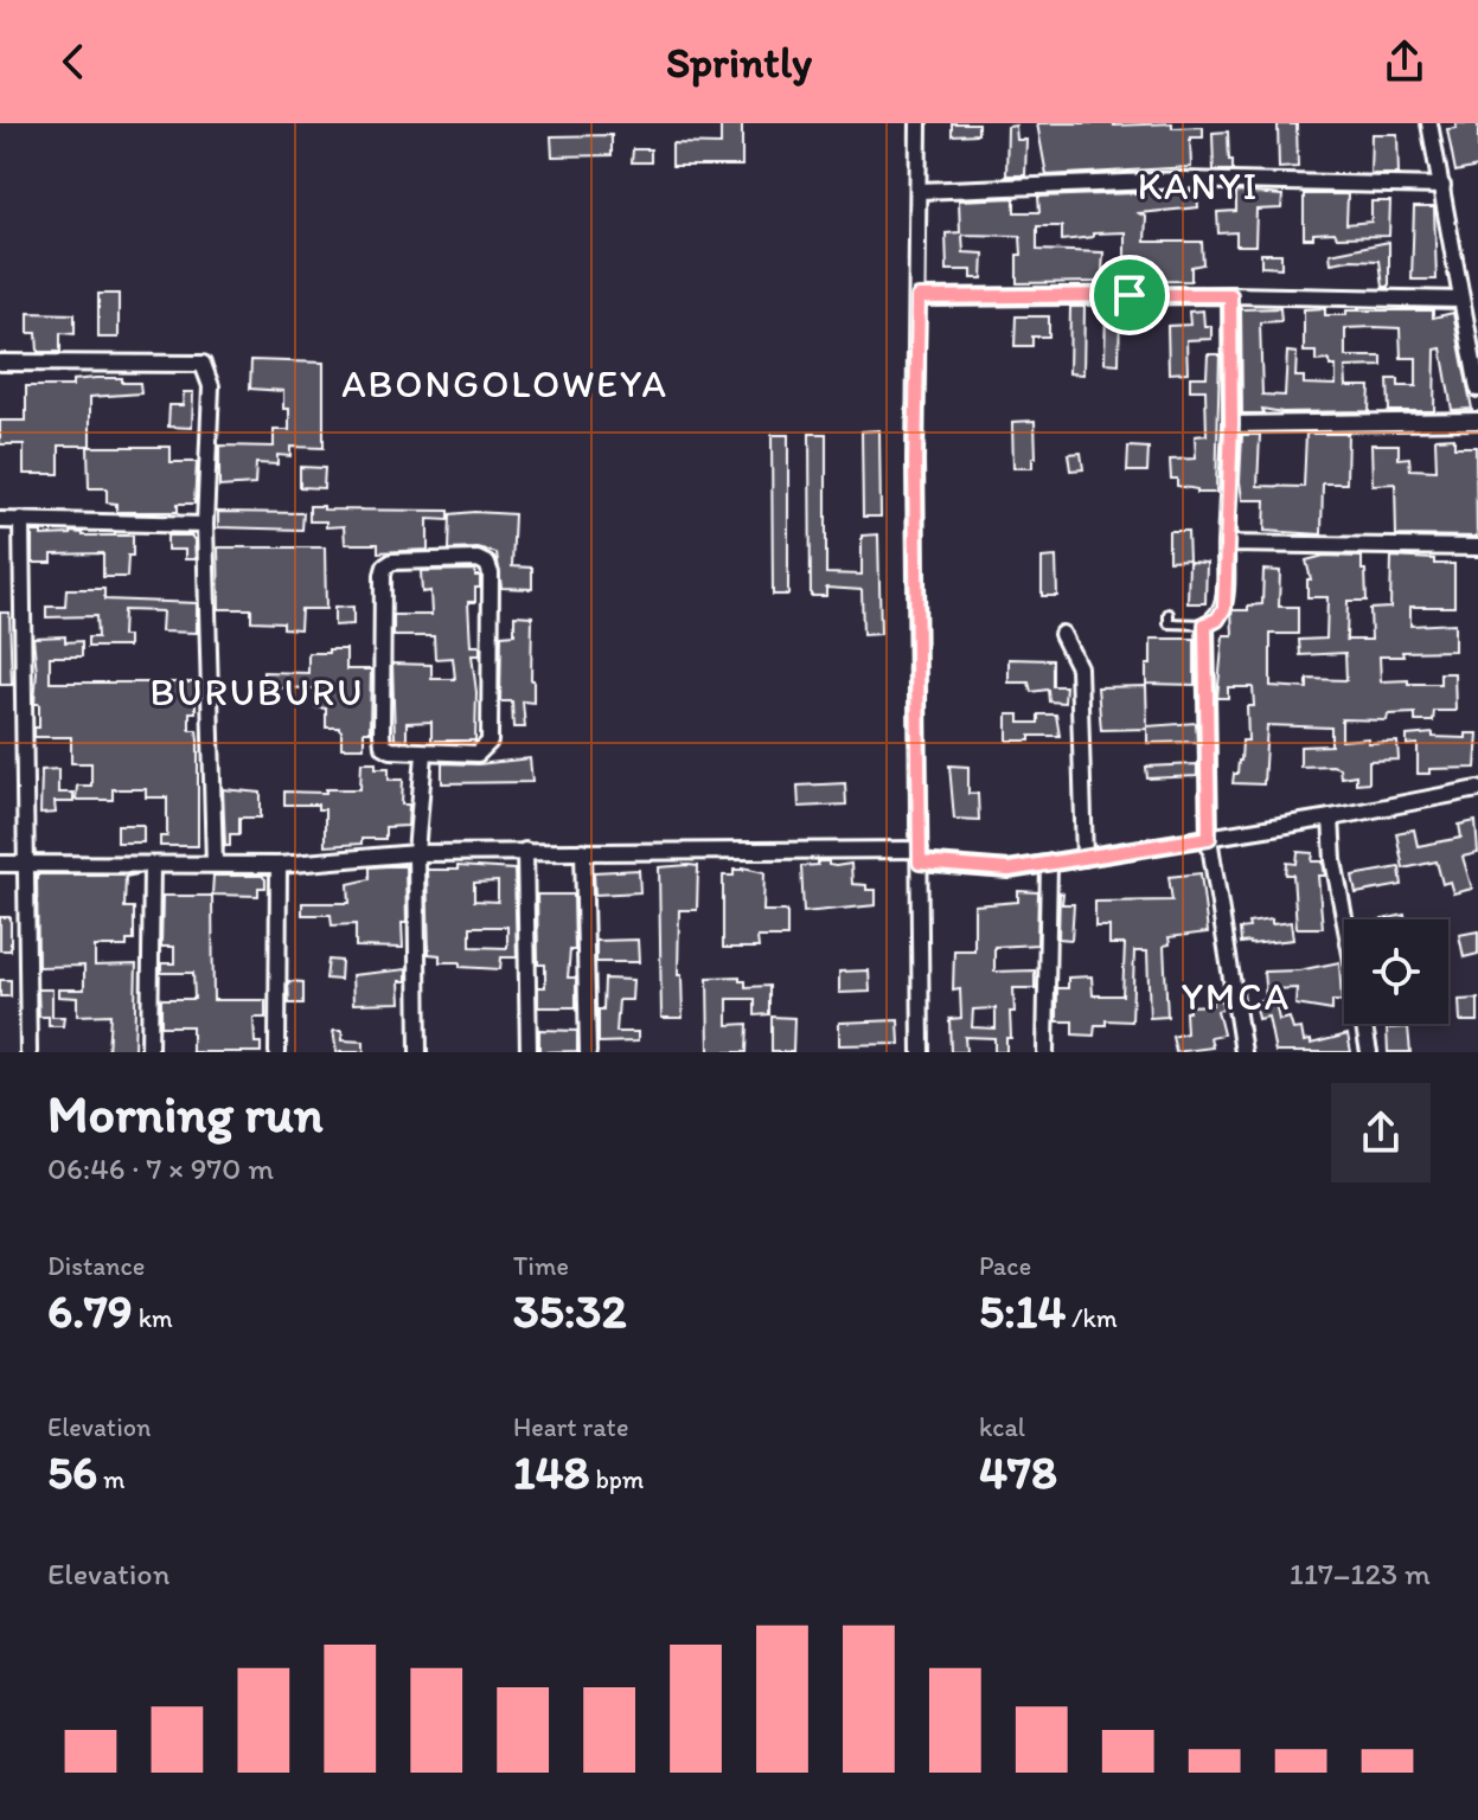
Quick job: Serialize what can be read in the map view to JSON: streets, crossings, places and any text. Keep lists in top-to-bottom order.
{
  "districts": [
    "KANYI",
    "ABONGOLOWEYA",
    "BURUBURU",
    "YMCA"
  ],
  "page": {
    "header": "Sprintly",
    "heading": ["Morning run", "06:46 · 7 × 970 m"],
    "stats": [
      ["Distance", "6.79 km"],
      ["Time", "35:32"],
      ["Pace", "5:14 /km"],
      ["Elevation", "56 m"],
      ["Heart rate", "148 bpm"],
      ["kcal", "478"]
    ],
    "chart": ["Elevation", "117–123 m"]
  }
}
